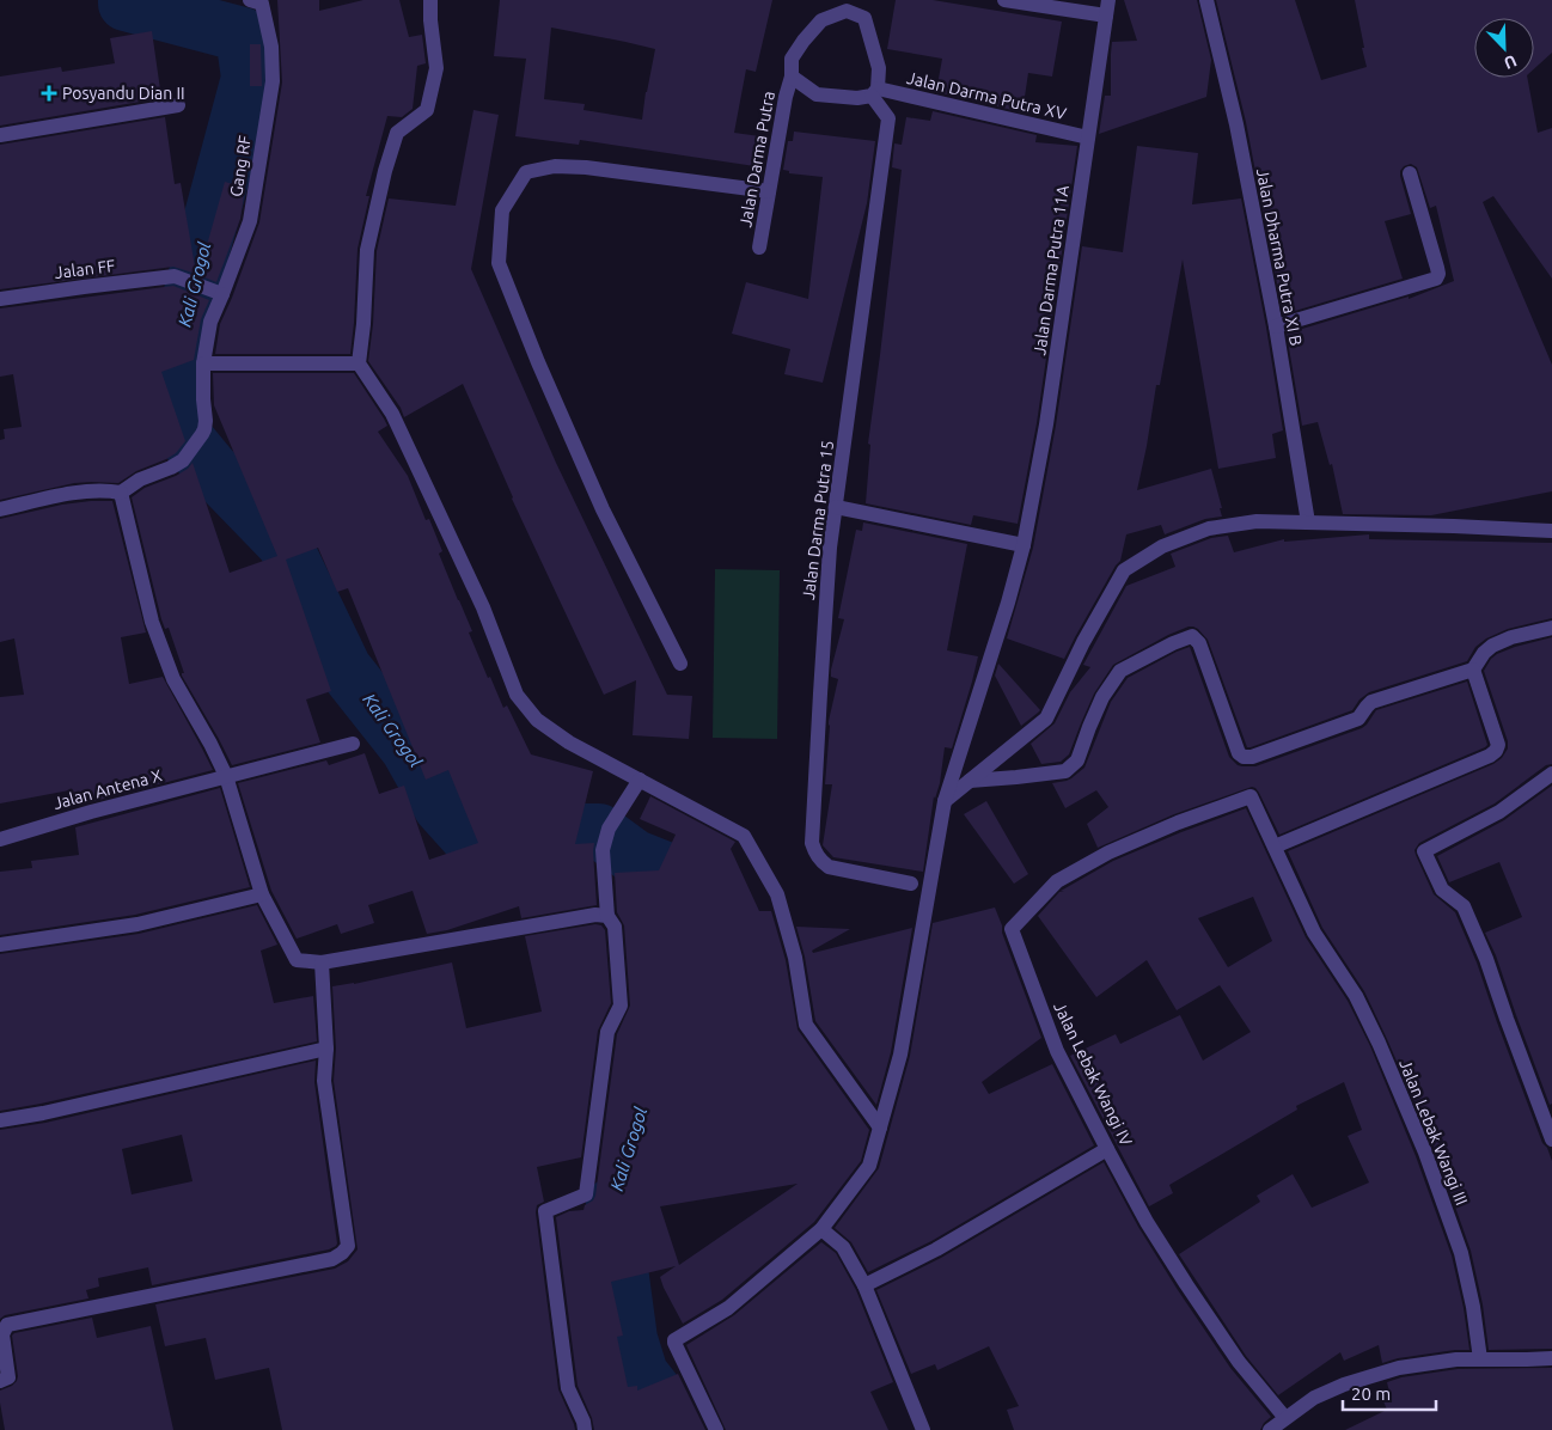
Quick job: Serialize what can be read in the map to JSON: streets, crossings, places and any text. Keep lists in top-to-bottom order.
{
  "streets": {
    "street": [
      "Jalan Darma Putra XV",
      "Jalan Darma Putra",
      "Gang RF",
      "Jalan Dharma Putra XI B",
      "Jalan FF",
      "Jalan Darma Putra 11A",
      "Jalan Darma Putra 15",
      "Jalan Antena X",
      "Jalan Lebak Wangi IV",
      "Jalan Lebak Wangi III"
    ]
  },
  "crossings": [
    ["Jalan Darma Putra XV", "Jalan Darma Putra"],
    ["Jalan Darma Putra XV", "Jalan Darma Putra 11A"],
    ["Jalan Darma Putra XV", "Jalan Darma Putra 15"],
    ["Jalan Darma Putra", "Jalan Darma Putra 15"],
    ["Gang RF", "Jalan FF"],
    ["Jalan Lebak Wangi IV", "Jalan Lebak Wangi III"]
  ],
  "water": ["Kali Grogol"],
  "places": {
    "health": ["Posyandu Dian II"]
  },
  "scale_bar": "20 m",
  "north": "bottom right"
}
